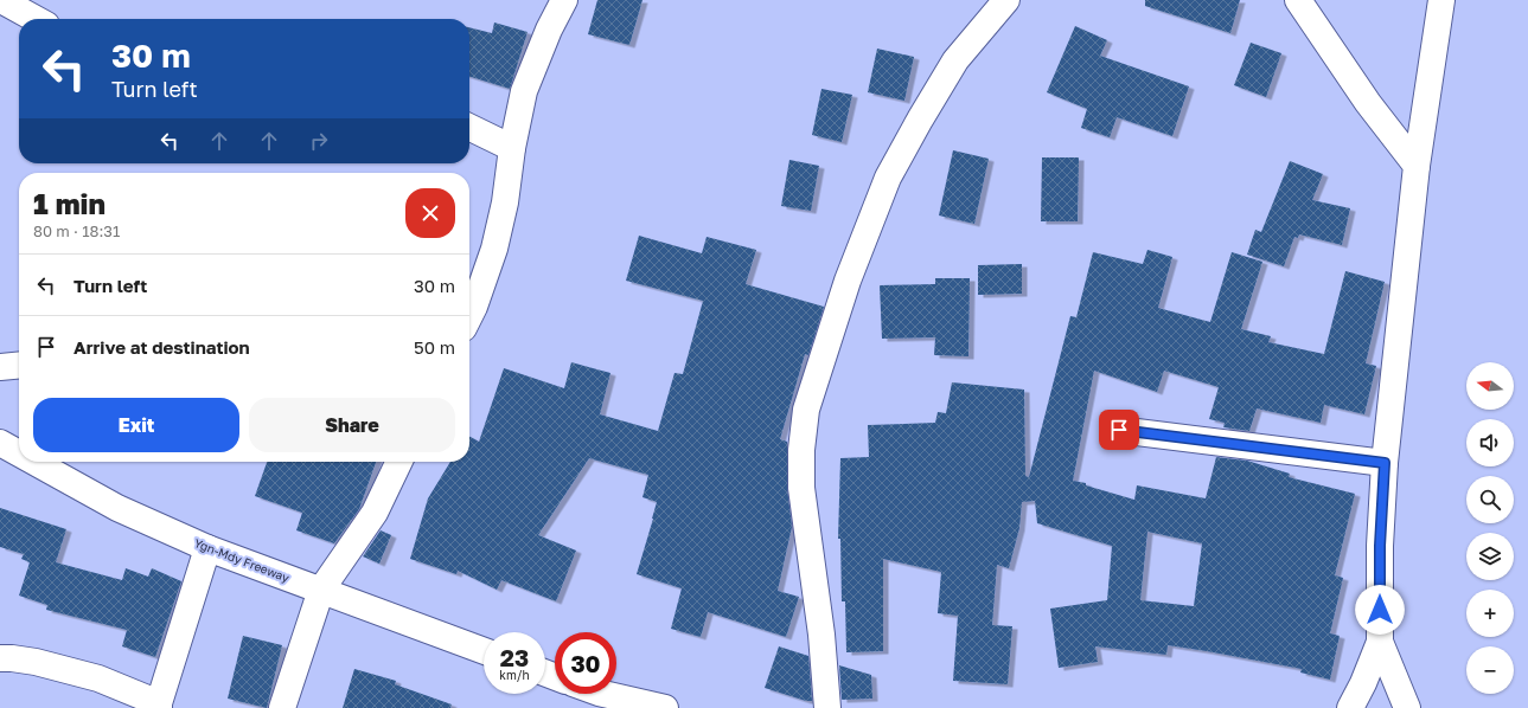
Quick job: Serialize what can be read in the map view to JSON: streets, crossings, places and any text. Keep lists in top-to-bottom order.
{
  "streets": {
    "street": ["Ygn-Mdy Freeway"]
  },
  "north": "left",
  "page": {
    "turn": ["30 m", "Turn left"],
    "heading": ["1 min", "80 m · 18:31"],
    "list": [
      {
        "name": "Turn left",
        "value": "30 m"
      },
      {
        "name": "Arrive at destination",
        "value": "50 m"
      }
    ],
    "map_buttons": ["+", "−"],
    "buttons": ["Exit", "Share"],
    "speed": "23 km/h",
    "limit": "30"
  }
}
